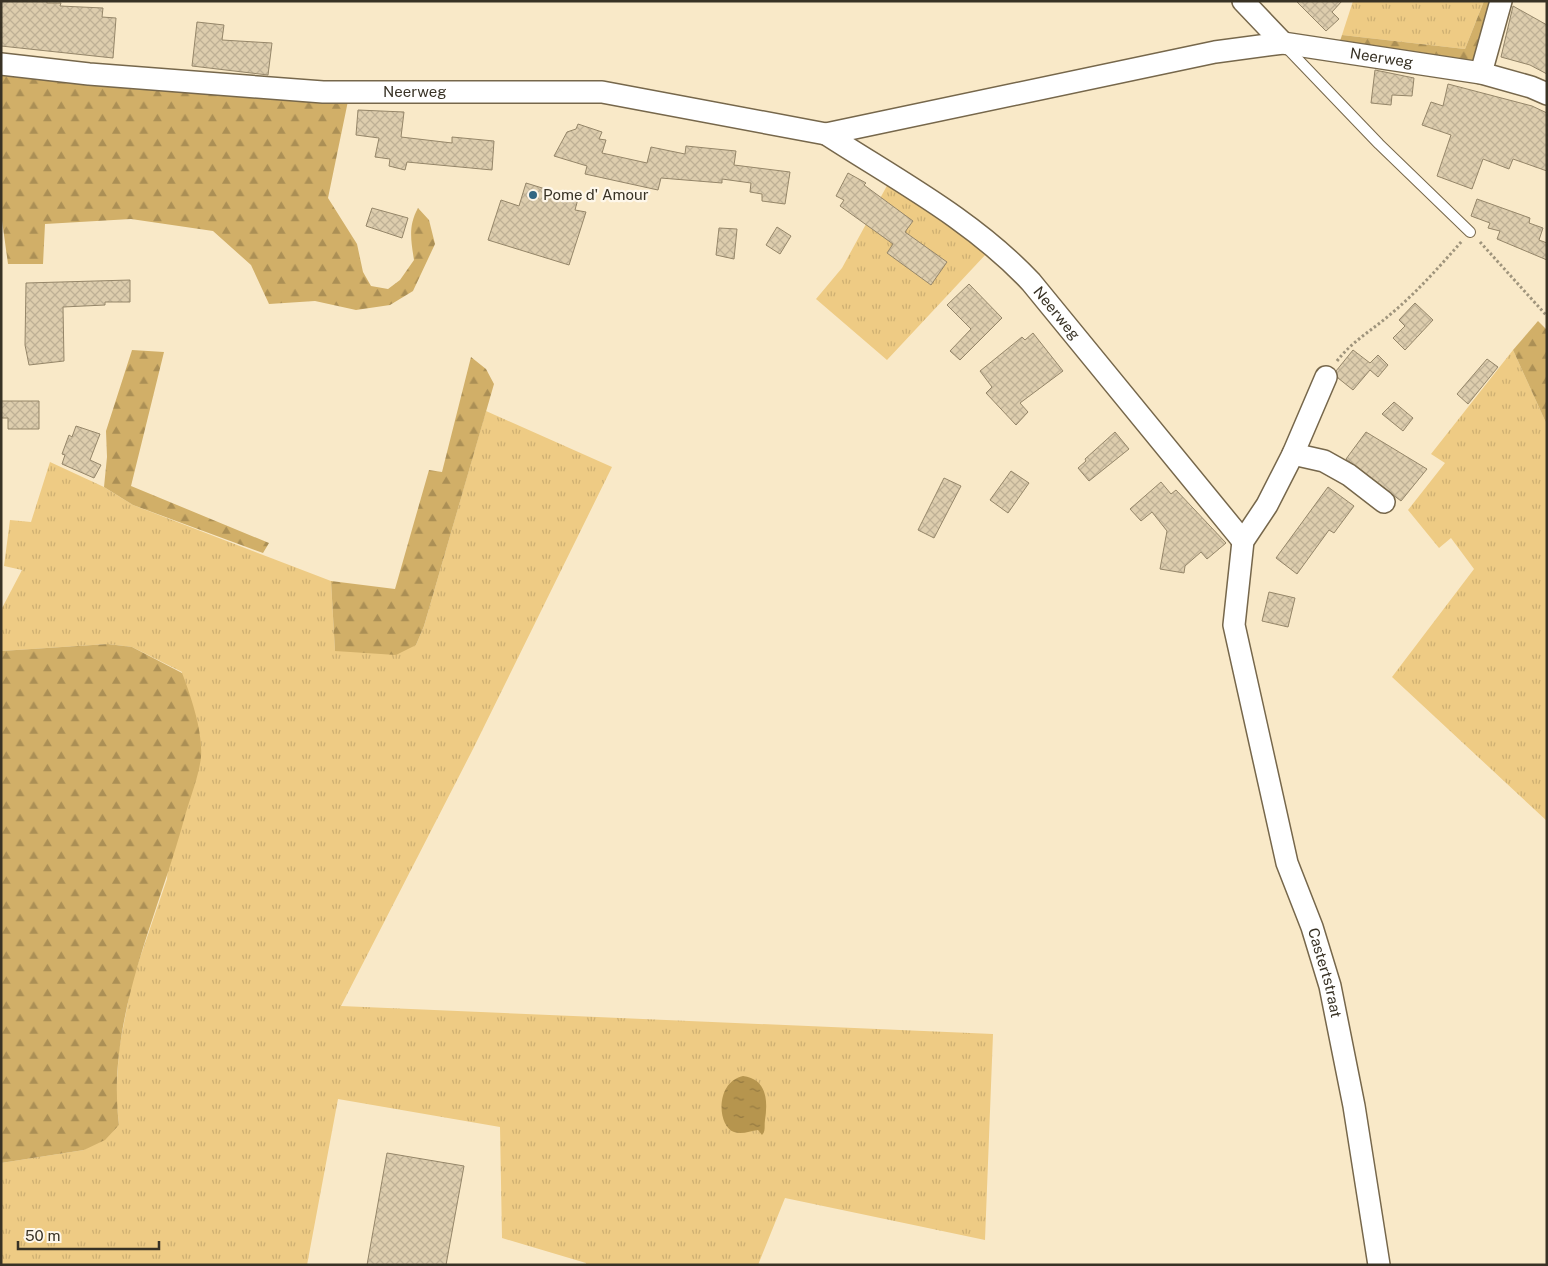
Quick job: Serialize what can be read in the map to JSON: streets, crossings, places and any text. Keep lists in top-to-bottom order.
{
  "streets": {
    "street": ["Neerweg", "Castertstraat"]
  },
  "crossings": [
    ["Neerweg", "Castertstraat"]
  ],
  "places": ["Pome d' Amour"],
  "scale_bar": "50 m"
}
